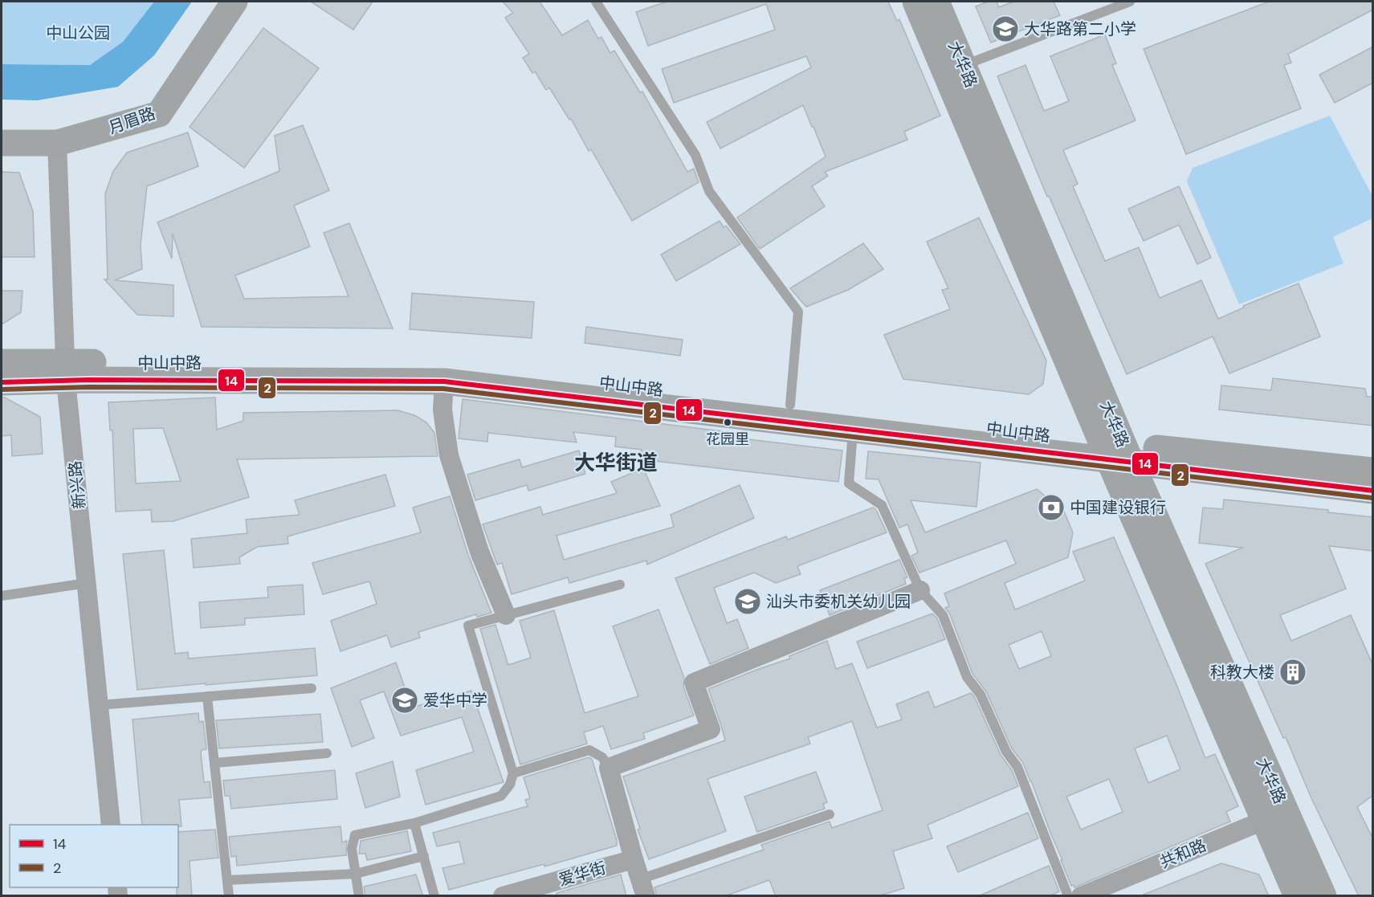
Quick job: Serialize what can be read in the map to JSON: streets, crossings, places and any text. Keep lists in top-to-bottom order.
{
  "streets": {
    "main road": ["大华路", "月眉路", "中山中路"],
    "street": ["新兴路", "共和路", "爱华街"]
  },
  "crossings": [
    ["大华路", "中山中路"],
    ["大华路", "共和路"],
    ["月眉路", "新兴路"],
    ["中山中路", "新兴路"]
  ],
  "districts": ["大华街道"],
  "parks": ["中山公园"],
  "places": {
    "school or university": ["大华路第二小学", "汕头市委机关幼儿园", "爱华中学"],
    "other": ["花园里"],
    "bank": ["中国建设银行"],
    "building": ["科教大楼"]
  },
  "lines": ["transit line 14", "transit line 2"],
  "legend": ["14", "2"]
}
